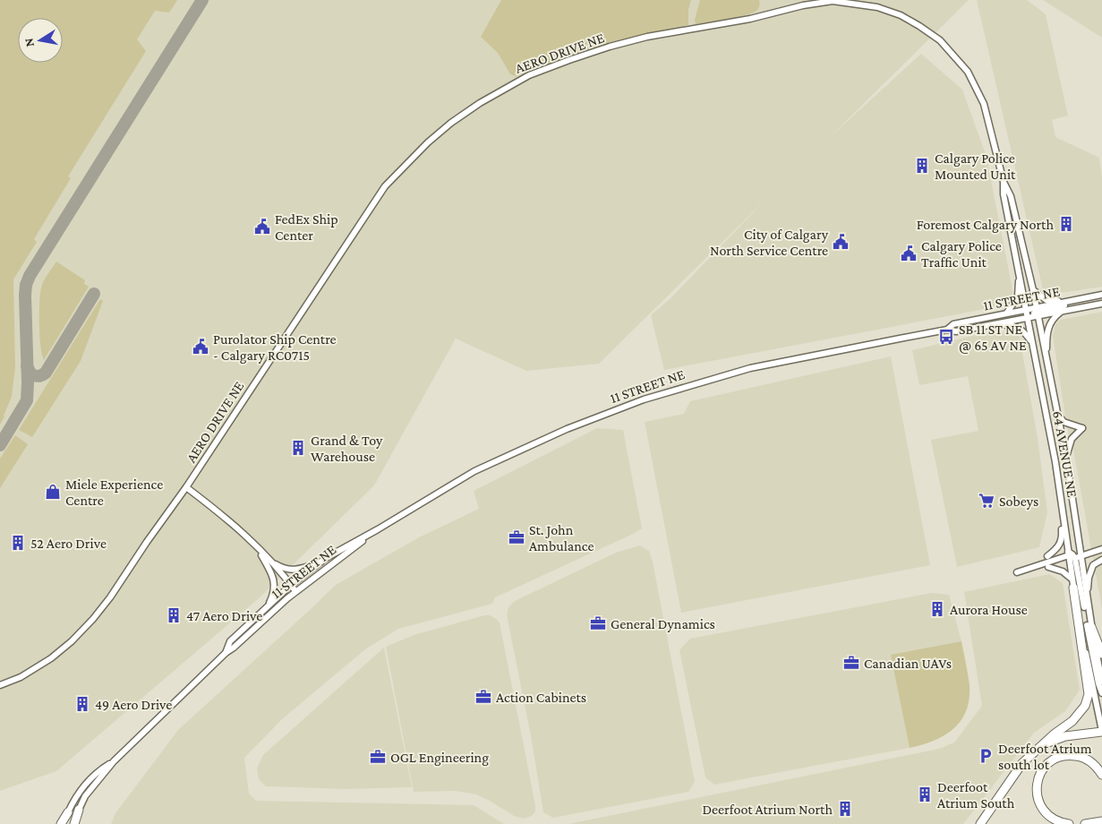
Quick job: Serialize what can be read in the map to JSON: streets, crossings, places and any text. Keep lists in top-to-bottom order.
{
  "streets": {
    "street": ["AERO DRIVE NE", "11 STREET NE", "64 AVENUE NE"]
  },
  "crossings": [
    ["AERO DRIVE NE", "64 AVENUE NE"],
    ["11 STREET NE", "64 AVENUE NE"]
  ],
  "places": {
    "building": [
      "Calgary Police Mounted Unit",
      "Foremost Calgary North",
      "Grand & Toy Warehouse",
      "52 Aero Drive",
      "Aurora House",
      "47 Aero Drive",
      "49 Aero Drive",
      "Deerfoot Atrium South",
      "Deerfoot Atrium North"
    ],
    "public building": [
      "FedEx Ship Center",
      "City of Calgary North Service Centre",
      "Calgary Police Traffic Unit",
      "Purolator Ship Centre - Calgary RC0715"
    ],
    "bus stop": ["SB 11 ST NE @ 65 AV NE"],
    "shop": ["Miele Experience Centre"],
    "supermarket": ["Sobeys"],
    "office": [
      "St. John Ambulance",
      "General Dynamics",
      "Canadian UAVs",
      "Action Cabinets",
      "OGL Engineering"
    ],
    "parking": ["Deerfoot Atrium south lot"]
  },
  "north": "left"
}
